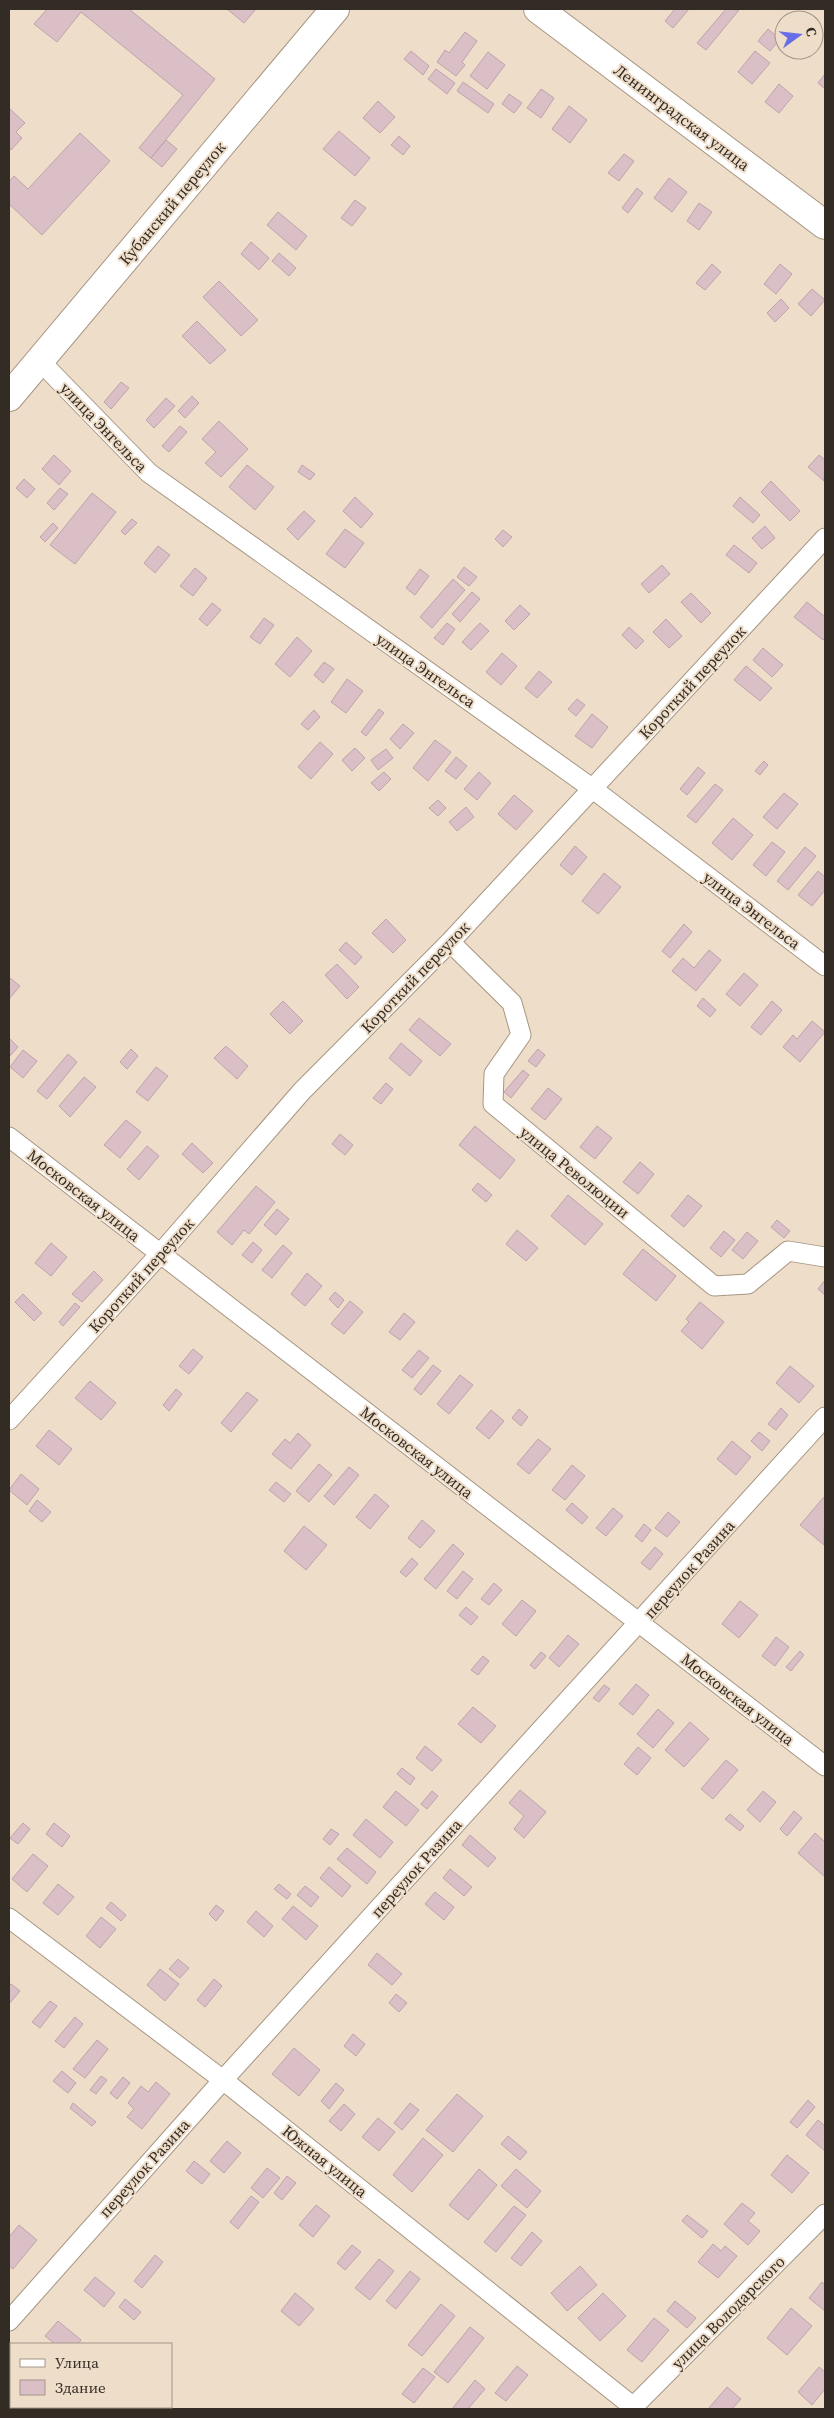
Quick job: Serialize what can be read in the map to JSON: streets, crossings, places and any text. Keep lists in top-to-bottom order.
{
  "streets": {
    "street": [
      "Ленинградская улица",
      "Кубанский переулок",
      "улица Энгельса",
      "Короткий переулок",
      "улица Революции",
      "Московская улица",
      "переулок Разина",
      "Южная улица",
      "улица Володарского"
    ]
  },
  "crossings": [
    ["Кубанский переулок", "улица Энгельса"],
    ["улица Энгельса", "Короткий переулок"],
    ["Короткий переулок", "улица Революции"],
    ["Короткий переулок", "Московская улица"],
    ["Московская улица", "переулок Разина"],
    ["переулок Разина", "Южная улица"],
    ["Южная улица", "улица Володарского"]
  ],
  "legend": ["Улица", "Здание"],
  "north": "right"
}
